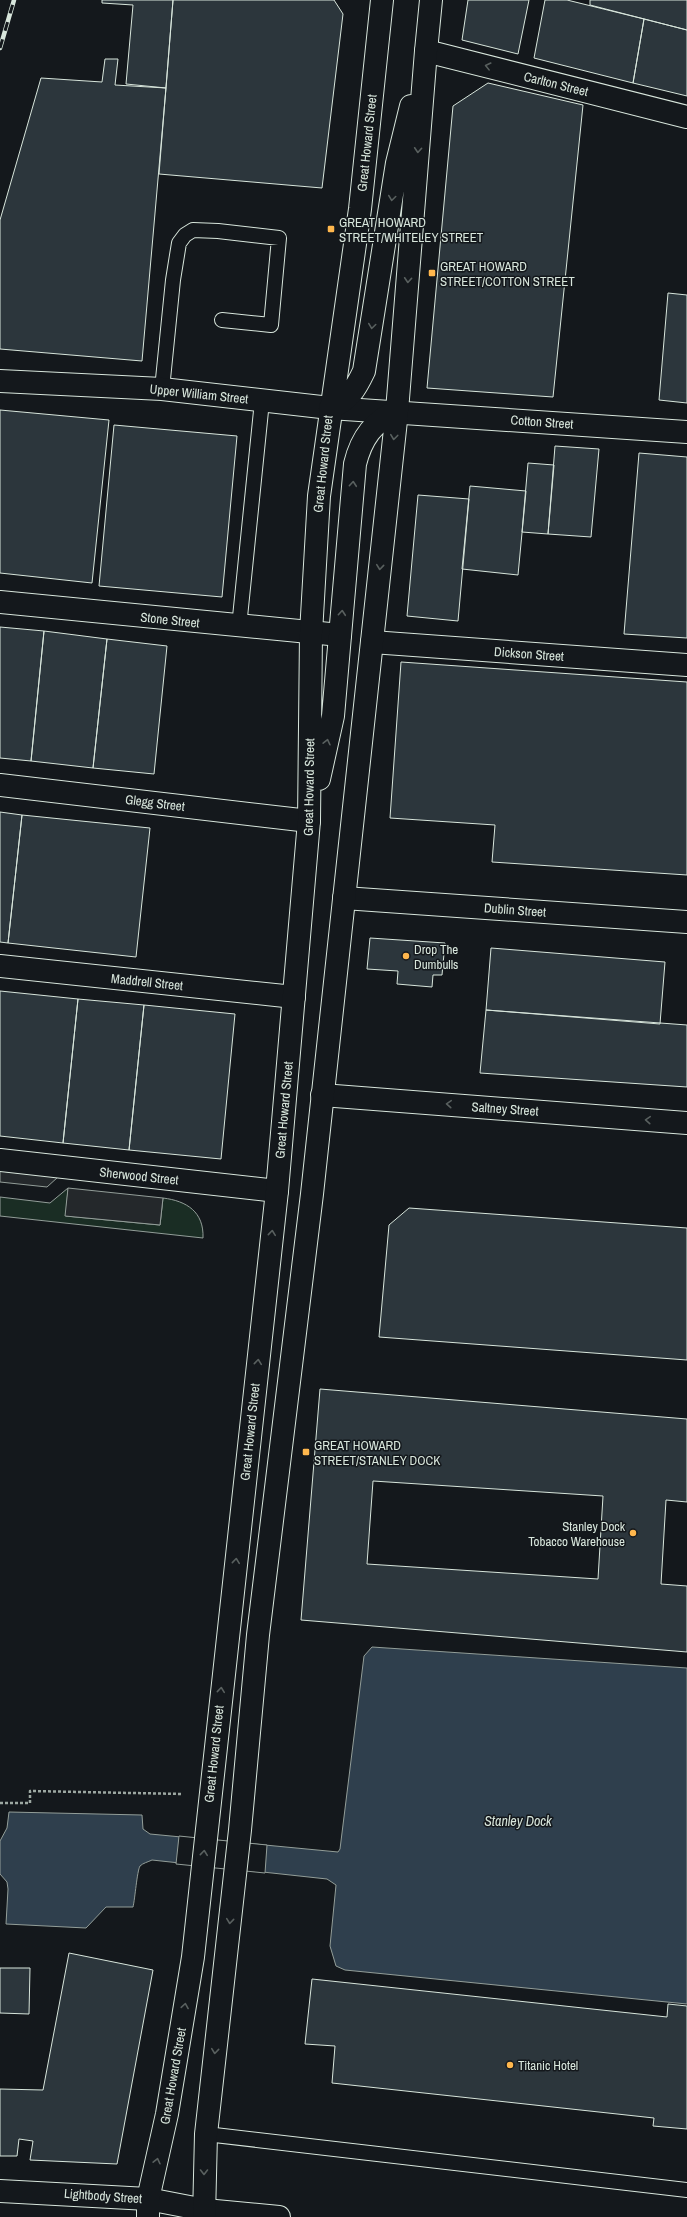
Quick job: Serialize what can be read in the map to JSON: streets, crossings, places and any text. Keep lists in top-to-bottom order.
{
  "streets": {
    "main road": [
      "Carlton Street",
      "Great Howard Street",
      "Upper William Street",
      "Cotton Street",
      "Stone Street",
      "Dickson Street",
      "Glegg Street",
      "Dublin Street",
      "Maddrell Street",
      "Saltney Street",
      "Sherwood Street",
      "Lightbody Street"
    ]
  },
  "crossings": [
    ["Great Howard Street", "Upper William Street"],
    ["Great Howard Street", "Stone Street"],
    ["Great Howard Street", "Glegg Street"],
    ["Great Howard Street", "Maddrell Street"],
    ["Great Howard Street", "Sherwood Street"],
    ["Great Howard Street", "Lightbody Street"],
    ["Upper William Street", "Cotton Street"]
  ],
  "one_way": ["Carlton Street", "Saltney Street"],
  "water": ["Stanley Dock"],
  "places": {
    "transit": ["GREAT HOWARD STREET/WHITELEY STREET", "GREAT HOWARD STREET/COTTON STREET", "GREAT HOWARD STREET/STANLEY DOCK"],
    "other": ["Drop The Dumbulls", "Stanley Dock Tobacco Warehouse", "Titanic Hotel"]
  }
}
